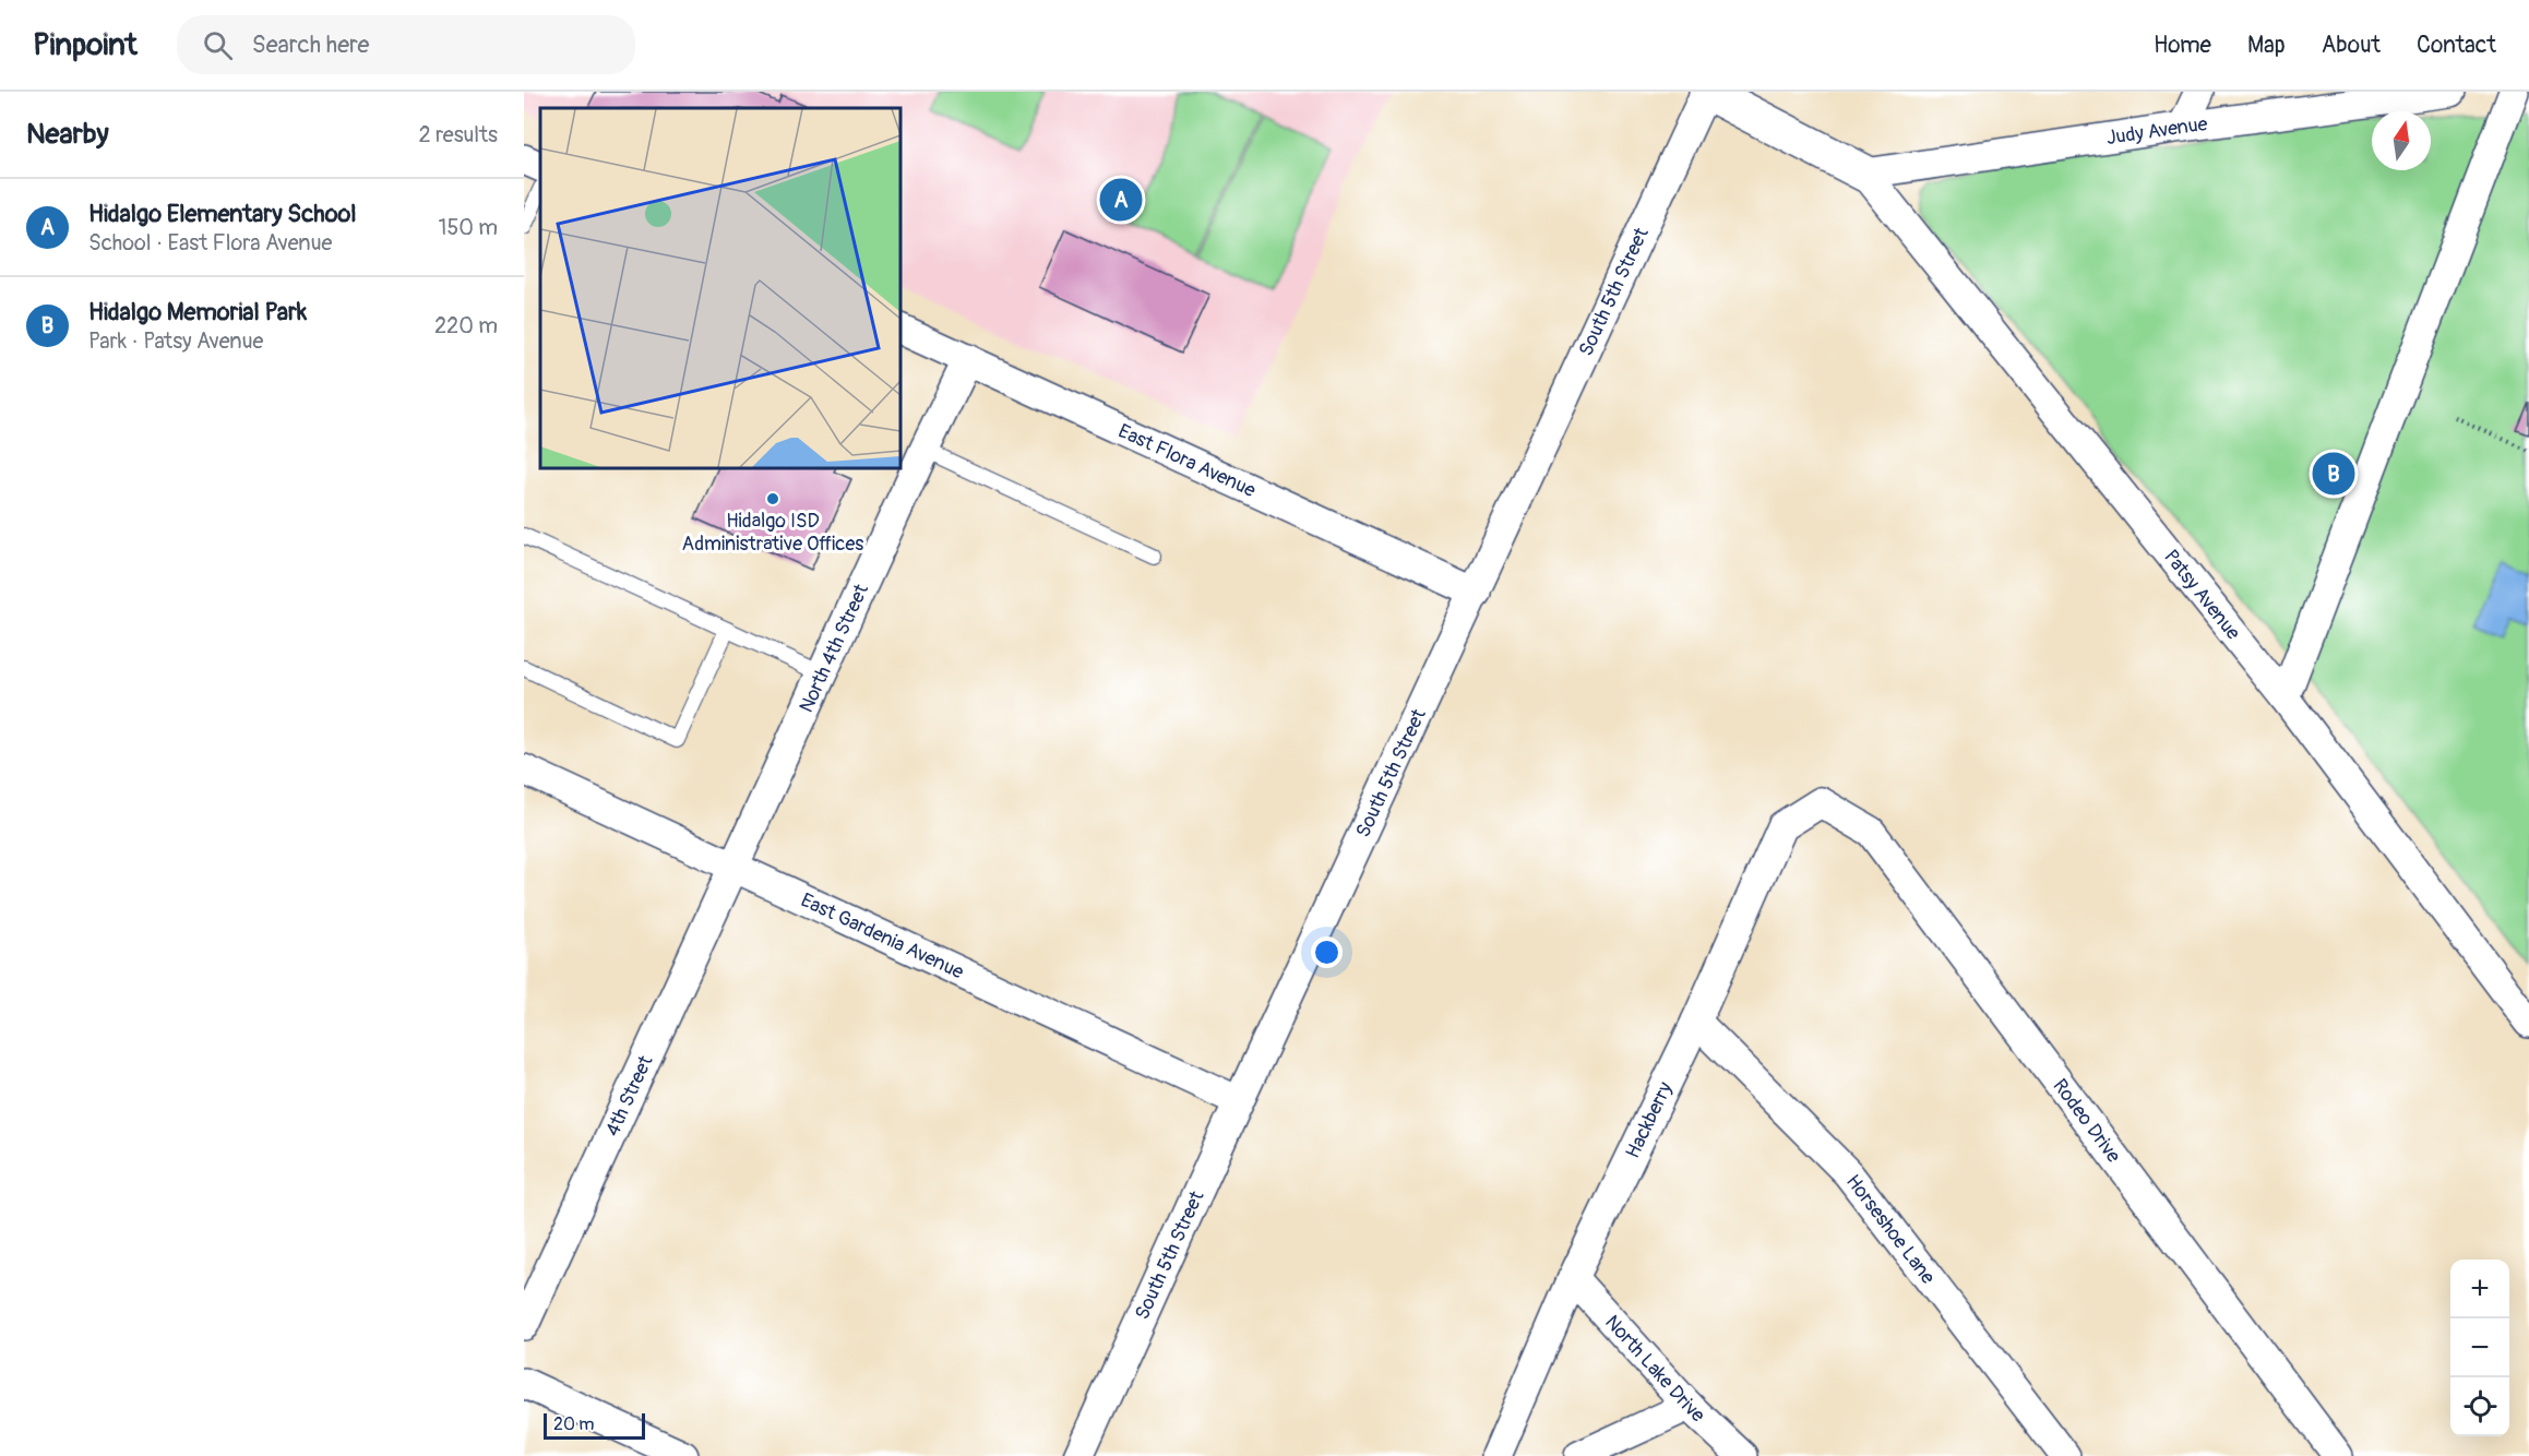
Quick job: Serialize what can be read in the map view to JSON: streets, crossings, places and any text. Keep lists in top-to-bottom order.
{
  "streets": {
    "street": [
      "Judy Avenue",
      "South 5th Street",
      "East Flora Avenue",
      "Patsy Avenue",
      "North 4th Street",
      "East Gardenia Avenue",
      "4th Street",
      "Hackberry",
      "Rodeo Drive",
      "Horseshoe Lane",
      "North Lake Drive"
    ]
  },
  "crossings": [
    ["Judy Avenue", "Patsy Avenue"],
    ["South 5th Street", "East Flora Avenue"],
    ["South 5th Street", "East Gardenia Avenue"],
    ["East Flora Avenue", "North 4th Street"],
    ["North 4th Street", "East Gardenia Avenue"],
    ["North 4th Street", "4th Street"],
    ["East Gardenia Avenue", "4th Street"],
    ["Hackberry", "Rodeo Drive"],
    ["Hackberry", "Horseshoe Lane"],
    ["Hackberry", "North Lake Drive"]
  ],
  "places": ["Hidalgo ISD Administrative Offices"],
  "scale_bar": "20 m",
  "north": "top",
  "page": {
    "header": "Pinpoint",
    "search": "Search here",
    "nav": [
      "Home",
      "Map",
      "About",
      "Contact"
    ],
    "heading": ["Nearby", "2 results"],
    "pins": ["A", "B"],
    "list": [
      {
        "mark": "A",
        "name": "Hidalgo Elementary School",
        "note": "School · East Flora Avenue",
        "value": "150 m"
      },
      {
        "mark": "B",
        "name": "Hidalgo Memorial Park",
        "note": "Park · Patsy Avenue",
        "value": "220 m"
      }
    ],
    "map_buttons": ["+", "−"],
    "scale": "20 m"
  }
}
